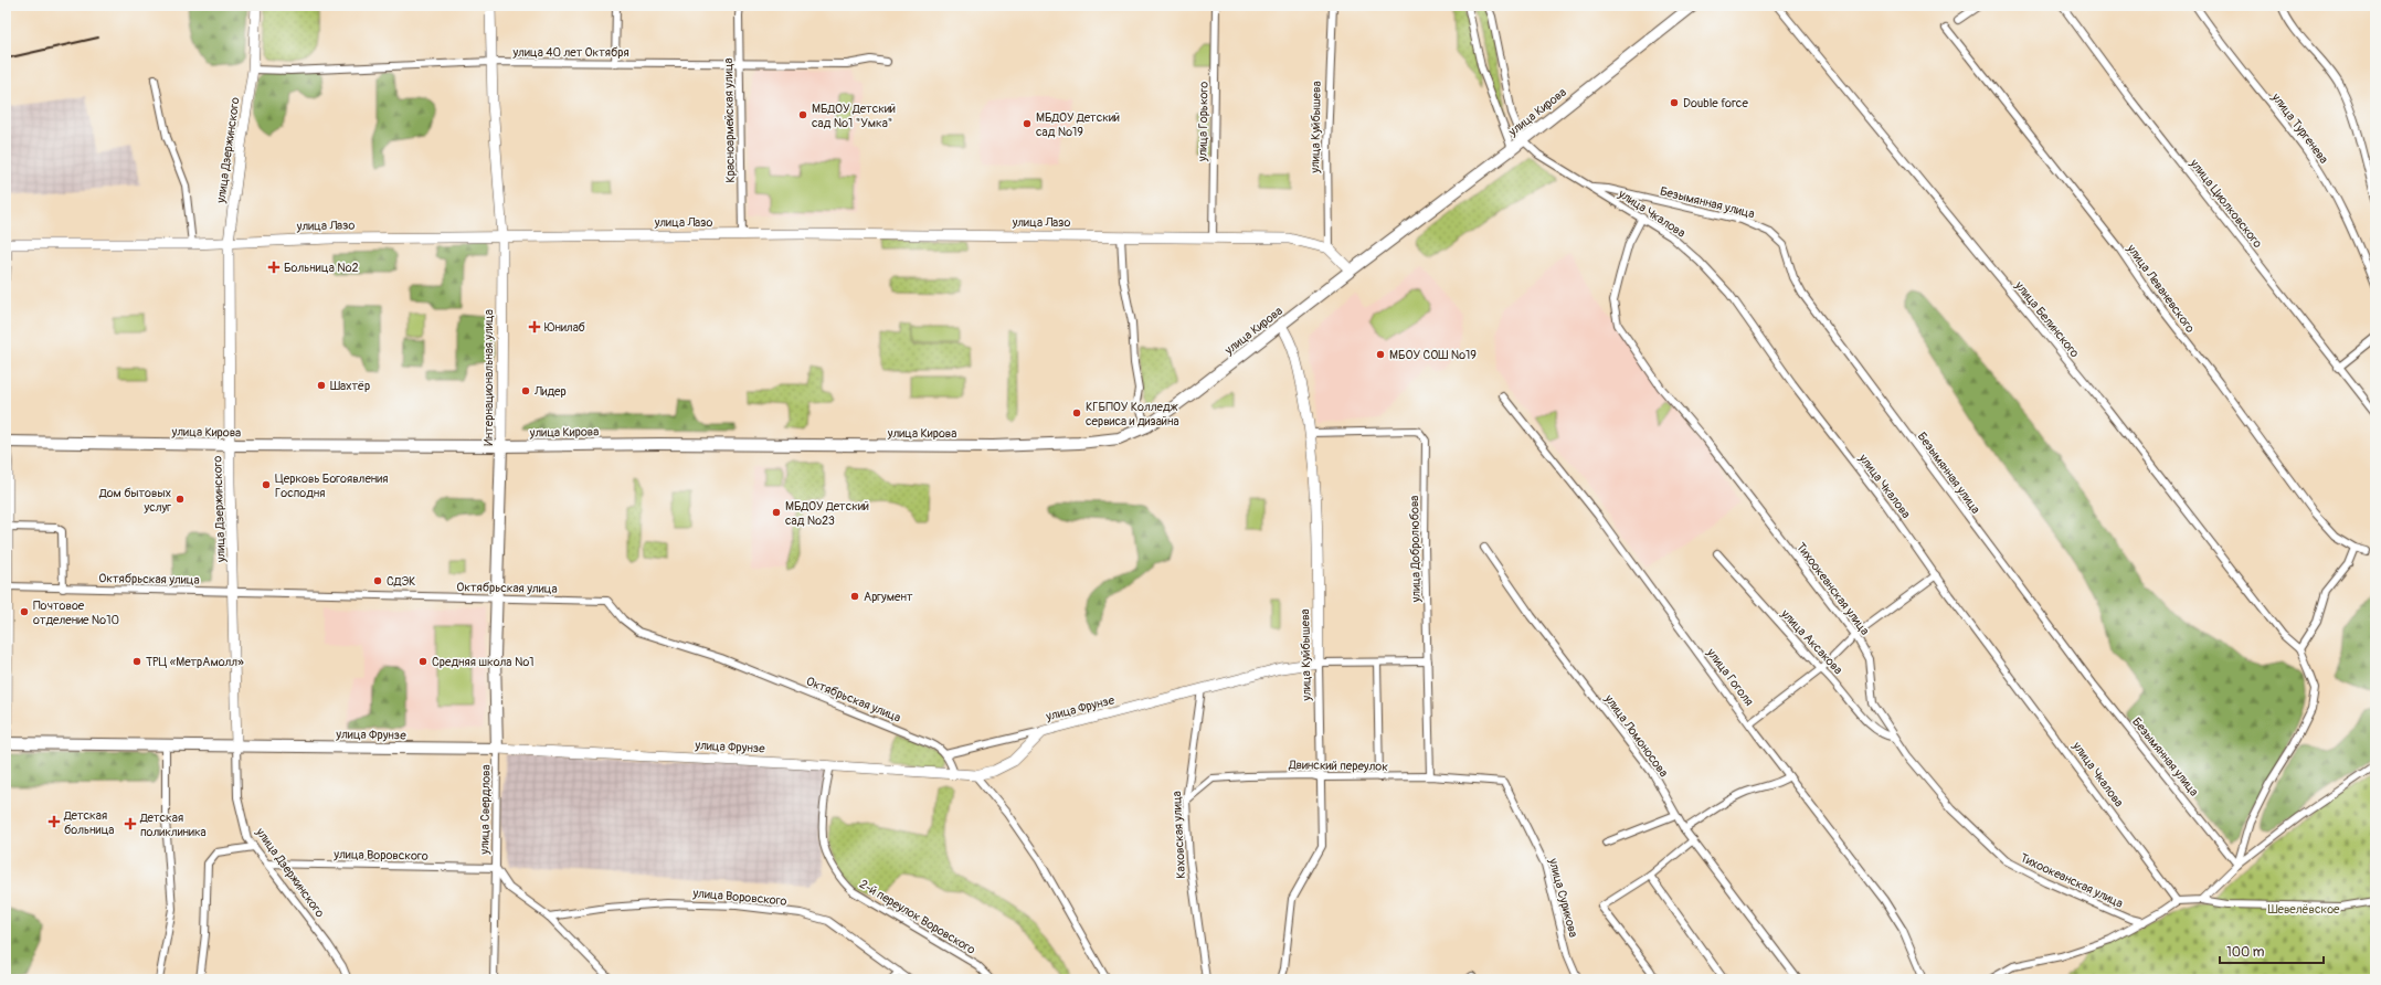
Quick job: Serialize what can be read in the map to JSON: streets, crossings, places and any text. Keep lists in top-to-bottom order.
{
  "streets": {
    "main road": [
      "улица Кирова",
      "улица Куйбышева",
      "улица Дзержинского",
      "улица Лазо",
      "Интернациональная улица",
      "улица Фрунзе"
    ],
    "street": [
      "улица 40 лет Октября",
      "Красноармейская улица",
      "улица Горького",
      "улица Тургенева",
      "Безымянная улица",
      "улица Циолковского",
      "улица Чкалова",
      "улица Леваневского",
      "улица Белинского",
      "улица Добролюбова",
      "Октябрьская улица",
      "Тихоокеанская улица",
      "улица Аксакова",
      "улица Гоголя",
      "улица Ломоносова",
      "Двинский переулок",
      "улица Свердлова",
      "Каховская улица",
      "улица Воровского",
      "улица Сурикова",
      "2-й переулок Воровского"
    ]
  },
  "crossings": [
    ["улица 40 лет Октября", "Красноармейская улица"],
    ["улица 40 лет Октября", "улица Дзержинского"],
    ["улица 40 лет Октября", "Интернациональная улица"],
    ["улица Кирова", "улица Куйбышева"],
    ["улица Кирова", "улица Дзержинского"],
    ["улица Кирова", "улица Чкалова"],
    ["улица Кирова", "Интернациональная улица"],
    ["Красноармейская улица", "улица Лазо"],
    ["улица Горького", "улица Лазо"],
    ["улица Куйбышева", "улица Лазо"],
    ["улица Куйбышева", "улица Добролюбова"],
    ["улица Куйбышева", "улица Фрунзе"],
    ["улица Куйбышева", "Двинский переулок"],
    ["улица Дзержинского", "улица Лазо"],
    ["улица Дзержинского", "Октябрьская улица"],
    ["улица Дзержинского", "улица Фрунзе"],
    ["улица Дзержинского", "улица Воровского"],
    ["Безымянная улица", "улица Чкалова"],
    ["улица Чкалова", "Тихоокеанская улица"],
    ["улица Лазо", "Интернациональная улица"],
    ["Интернациональная улица", "Октябрьская улица"],
    ["Интернациональная улица", "улица Фрунзе"],
    ["Интернациональная улица", "улица Свердлова"],
    ["улица Добролюбова", "улица Фрунзе"],
    ["улица Добролюбова", "Двинский переулок"],
    ["Тихоокеанская улица", "улица Аксакова"],
    ["улица Фрунзе", "улица Свердлова"],
    ["улица Фрунзе", "Каховская улица"],
    ["улица Фрунзе", "2-й переулок Воровского"],
    ["Двинский переулок", "Каховская улица"],
    ["Двинский переулок", "улица Сурикова"],
    ["улица Свердлова", "улица Воровского"]
  ],
  "parks": ["Шевелёвское"],
  "places": {
    "other": [
      "Double force",
      "МБДОУ Детский сад №1 \"Умка\"",
      "МБДОУ Детский сад №19",
      "МБОУ СОШ №19",
      "Шахтёр",
      "Лидер",
      "КГБПОУ Колледж сервиса и дизайна",
      "Церковь Богоявления Господня",
      "Дом бытовых услуг",
      "МБДОУ Детский сад №23",
      "СДЭК",
      "Аргумент",
      "Почтовое отделение №10",
      "ТРЦ «МетрАмолл»",
      "Средняя школа №1"
    ],
    "health": [
      "Больница №2",
      "Юнилаб",
      "Детская больница",
      "Детская поликлиника"
    ]
  },
  "scale_bar": "100 m"
}
